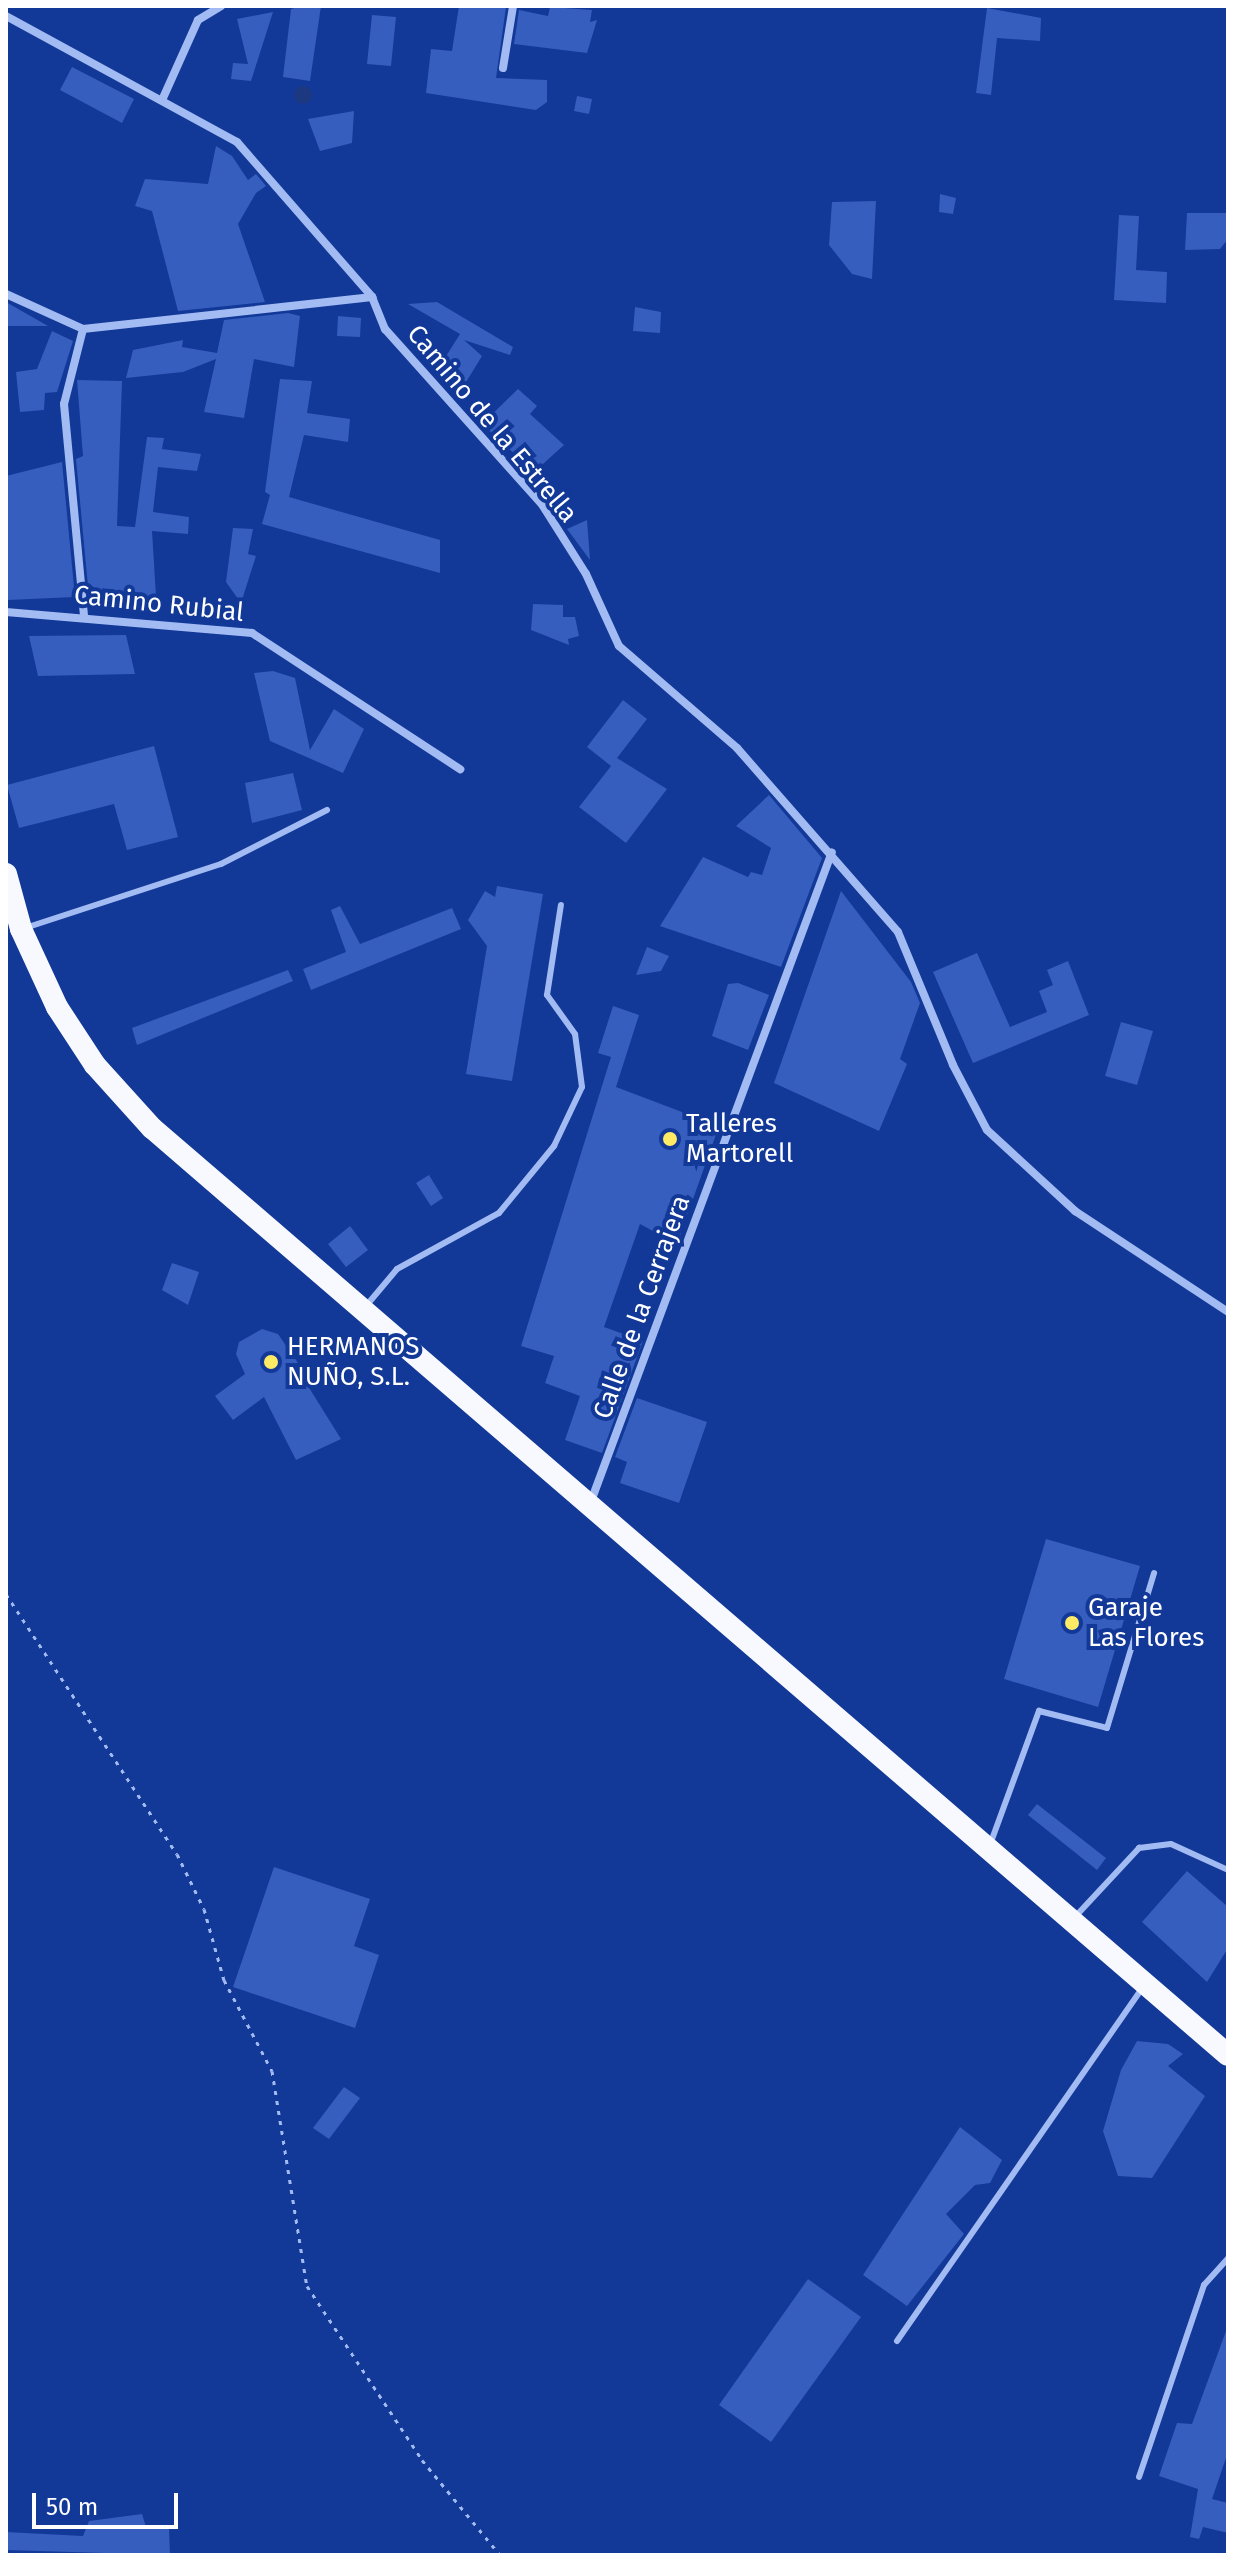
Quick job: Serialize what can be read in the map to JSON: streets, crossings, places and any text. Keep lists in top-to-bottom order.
{
  "streets": {
    "street": ["Camino de la Estrella", "Camino Rubial", "Calle de la Cerrajera"]
  },
  "crossings": [
    ["Camino de la Estrella", "Calle de la Cerrajera"]
  ],
  "places": ["Talleres Martorell", "HERMANOS NUÑO, S.L.", "Garaje Las Flores"],
  "scale_bar": "50 m"
}
